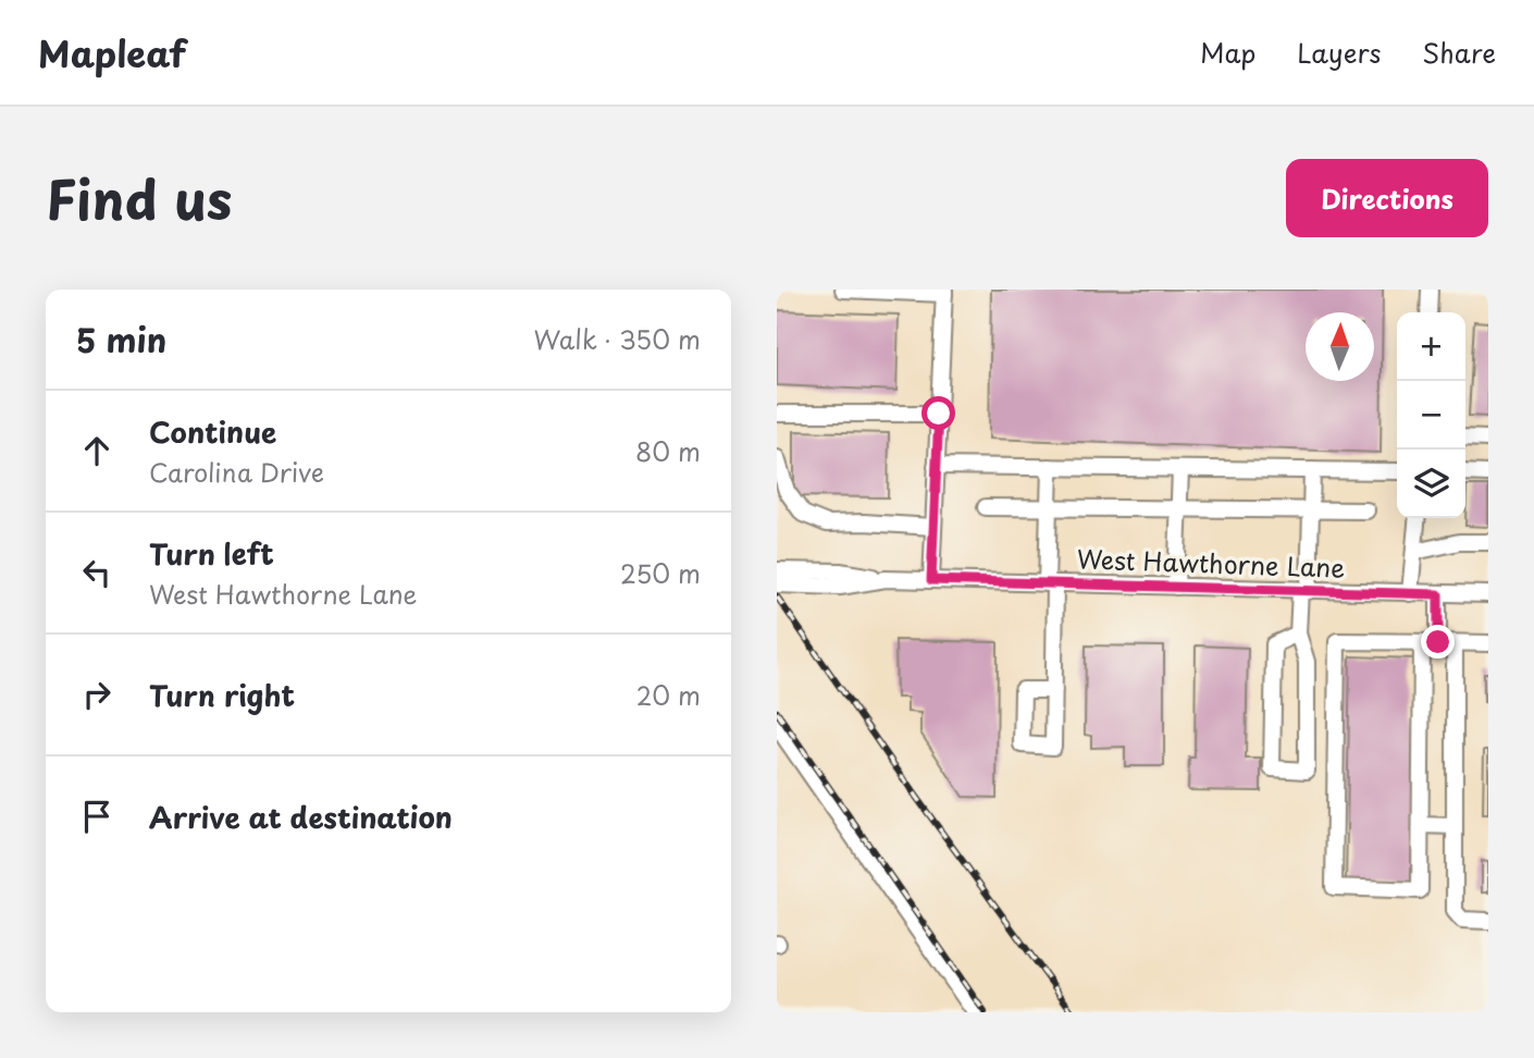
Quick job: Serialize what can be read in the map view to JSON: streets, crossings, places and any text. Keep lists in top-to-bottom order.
{
  "streets": {
    "street": ["West Hawthorne Lane"]
  },
  "north": "top",
  "page": {
    "header": "Mapleaf",
    "nav": ["Map", "Layers", "Share"],
    "title": "Find us",
    "buttons": "Directions",
    "heading": ["5 min", "Walk · 350 m"],
    "map_buttons": ["+", "−"],
    "list": [
      ["Continue", "Carolina Drive", "80 m"],
      ["Turn left", "West Hawthorne Lane", "250 m"],
      ["Turn right", "20 m"],
      "Arrive at destination"
    ]
  }
}
